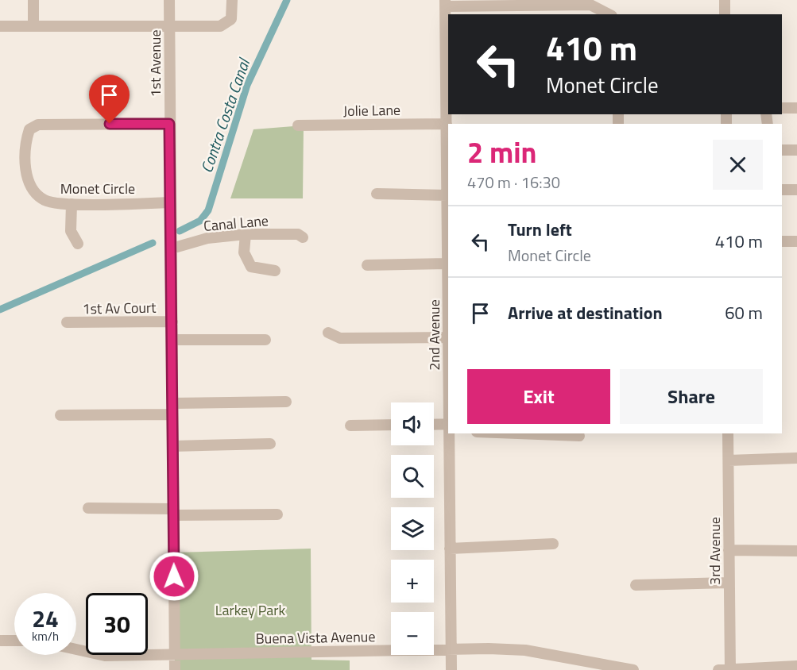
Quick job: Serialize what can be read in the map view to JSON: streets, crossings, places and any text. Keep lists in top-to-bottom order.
{
  "streets": {
    "street": [
      "1st Avenue",
      "Jolie Lane",
      "Monet Circle",
      "Canal Lane",
      "1st Av Court",
      "2nd Avenue",
      "3rd Avenue",
      "Buena Vista Avenue"
    ]
  },
  "crossings": [
    ["1st Avenue", "Monet Circle"],
    ["1st Avenue", "Canal Lane"],
    ["1st Avenue", "1st Av Court"],
    ["1st Avenue", "Buena Vista Avenue"],
    ["Jolie Lane", "2nd Avenue"],
    ["2nd Avenue", "Buena Vista Avenue"]
  ],
  "water": ["Contra Costa Canal"],
  "parks": ["Larkey Park"],
  "page": {
    "turn": ["410 m", "Monet Circle"],
    "heading": ["2 min", "470 m · 16:30"],
    "list": [
      {
        "name": "Turn left",
        "note": "Monet Circle",
        "value": "410 m"
      },
      {
        "name": "Arrive at destination",
        "value": "60 m"
      }
    ],
    "buttons": ["Exit", "Share"],
    "map_buttons": ["+", "−"],
    "speed": "24 km/h",
    "limit": "30"
  }
}
